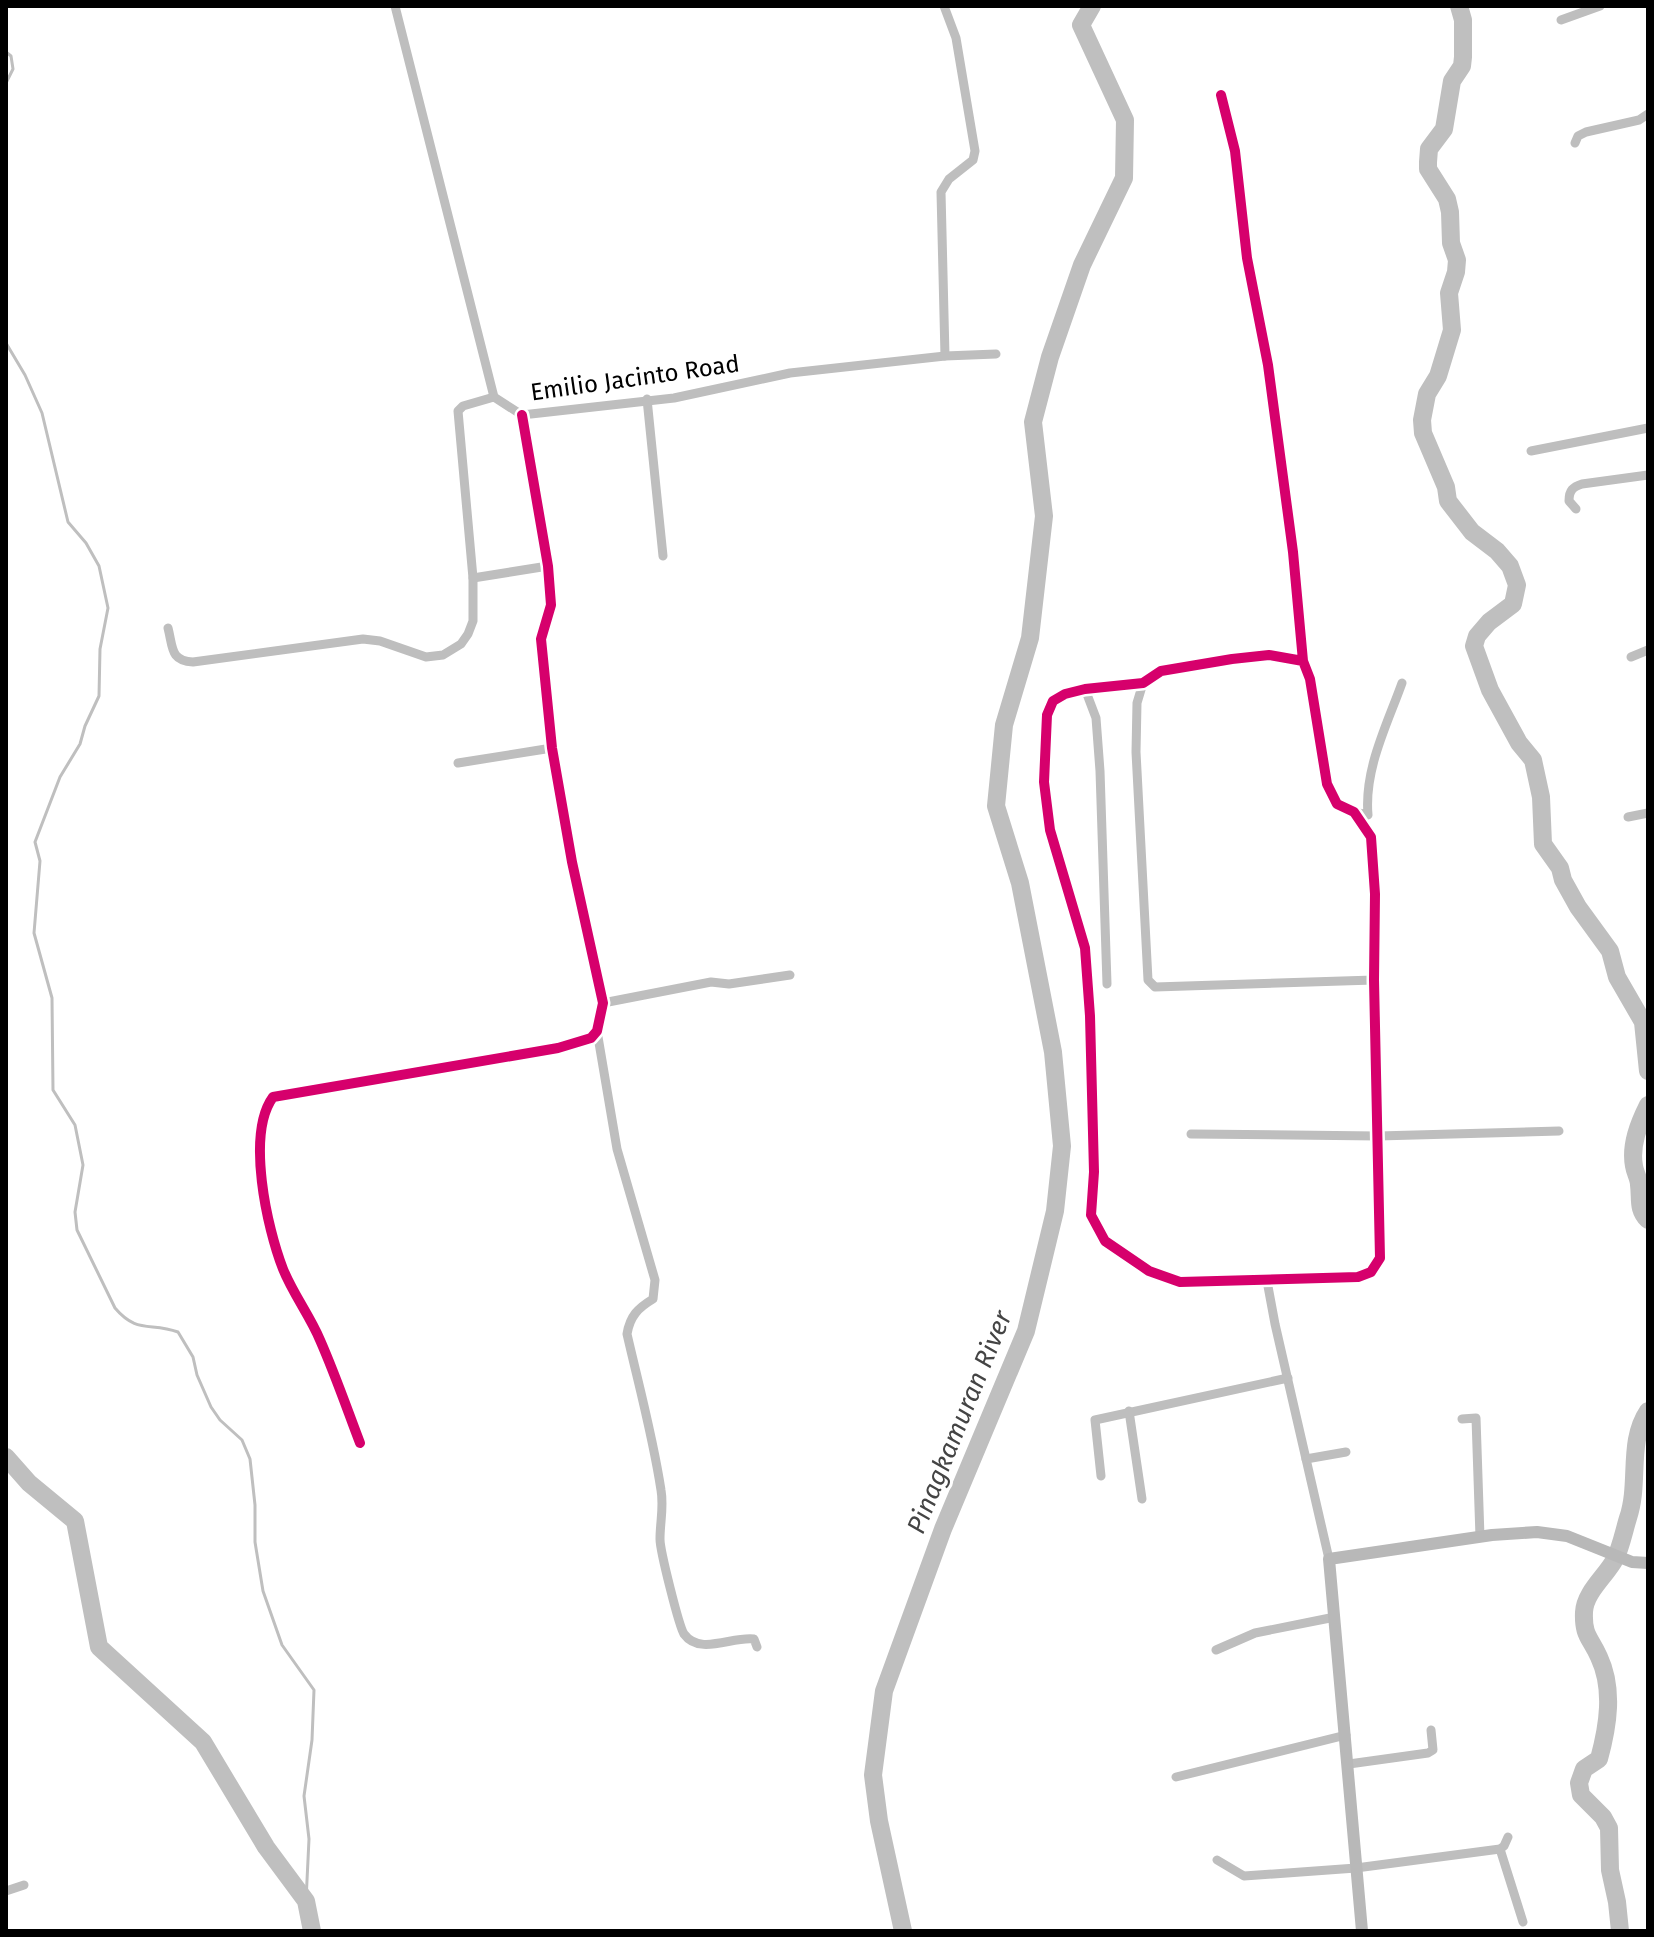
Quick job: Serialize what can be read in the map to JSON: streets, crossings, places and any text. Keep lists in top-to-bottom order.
{
  "streets": {
    "street": ["Emilio Jacinto Road"]
  },
  "water": ["Pinagkamuran River"]
}
